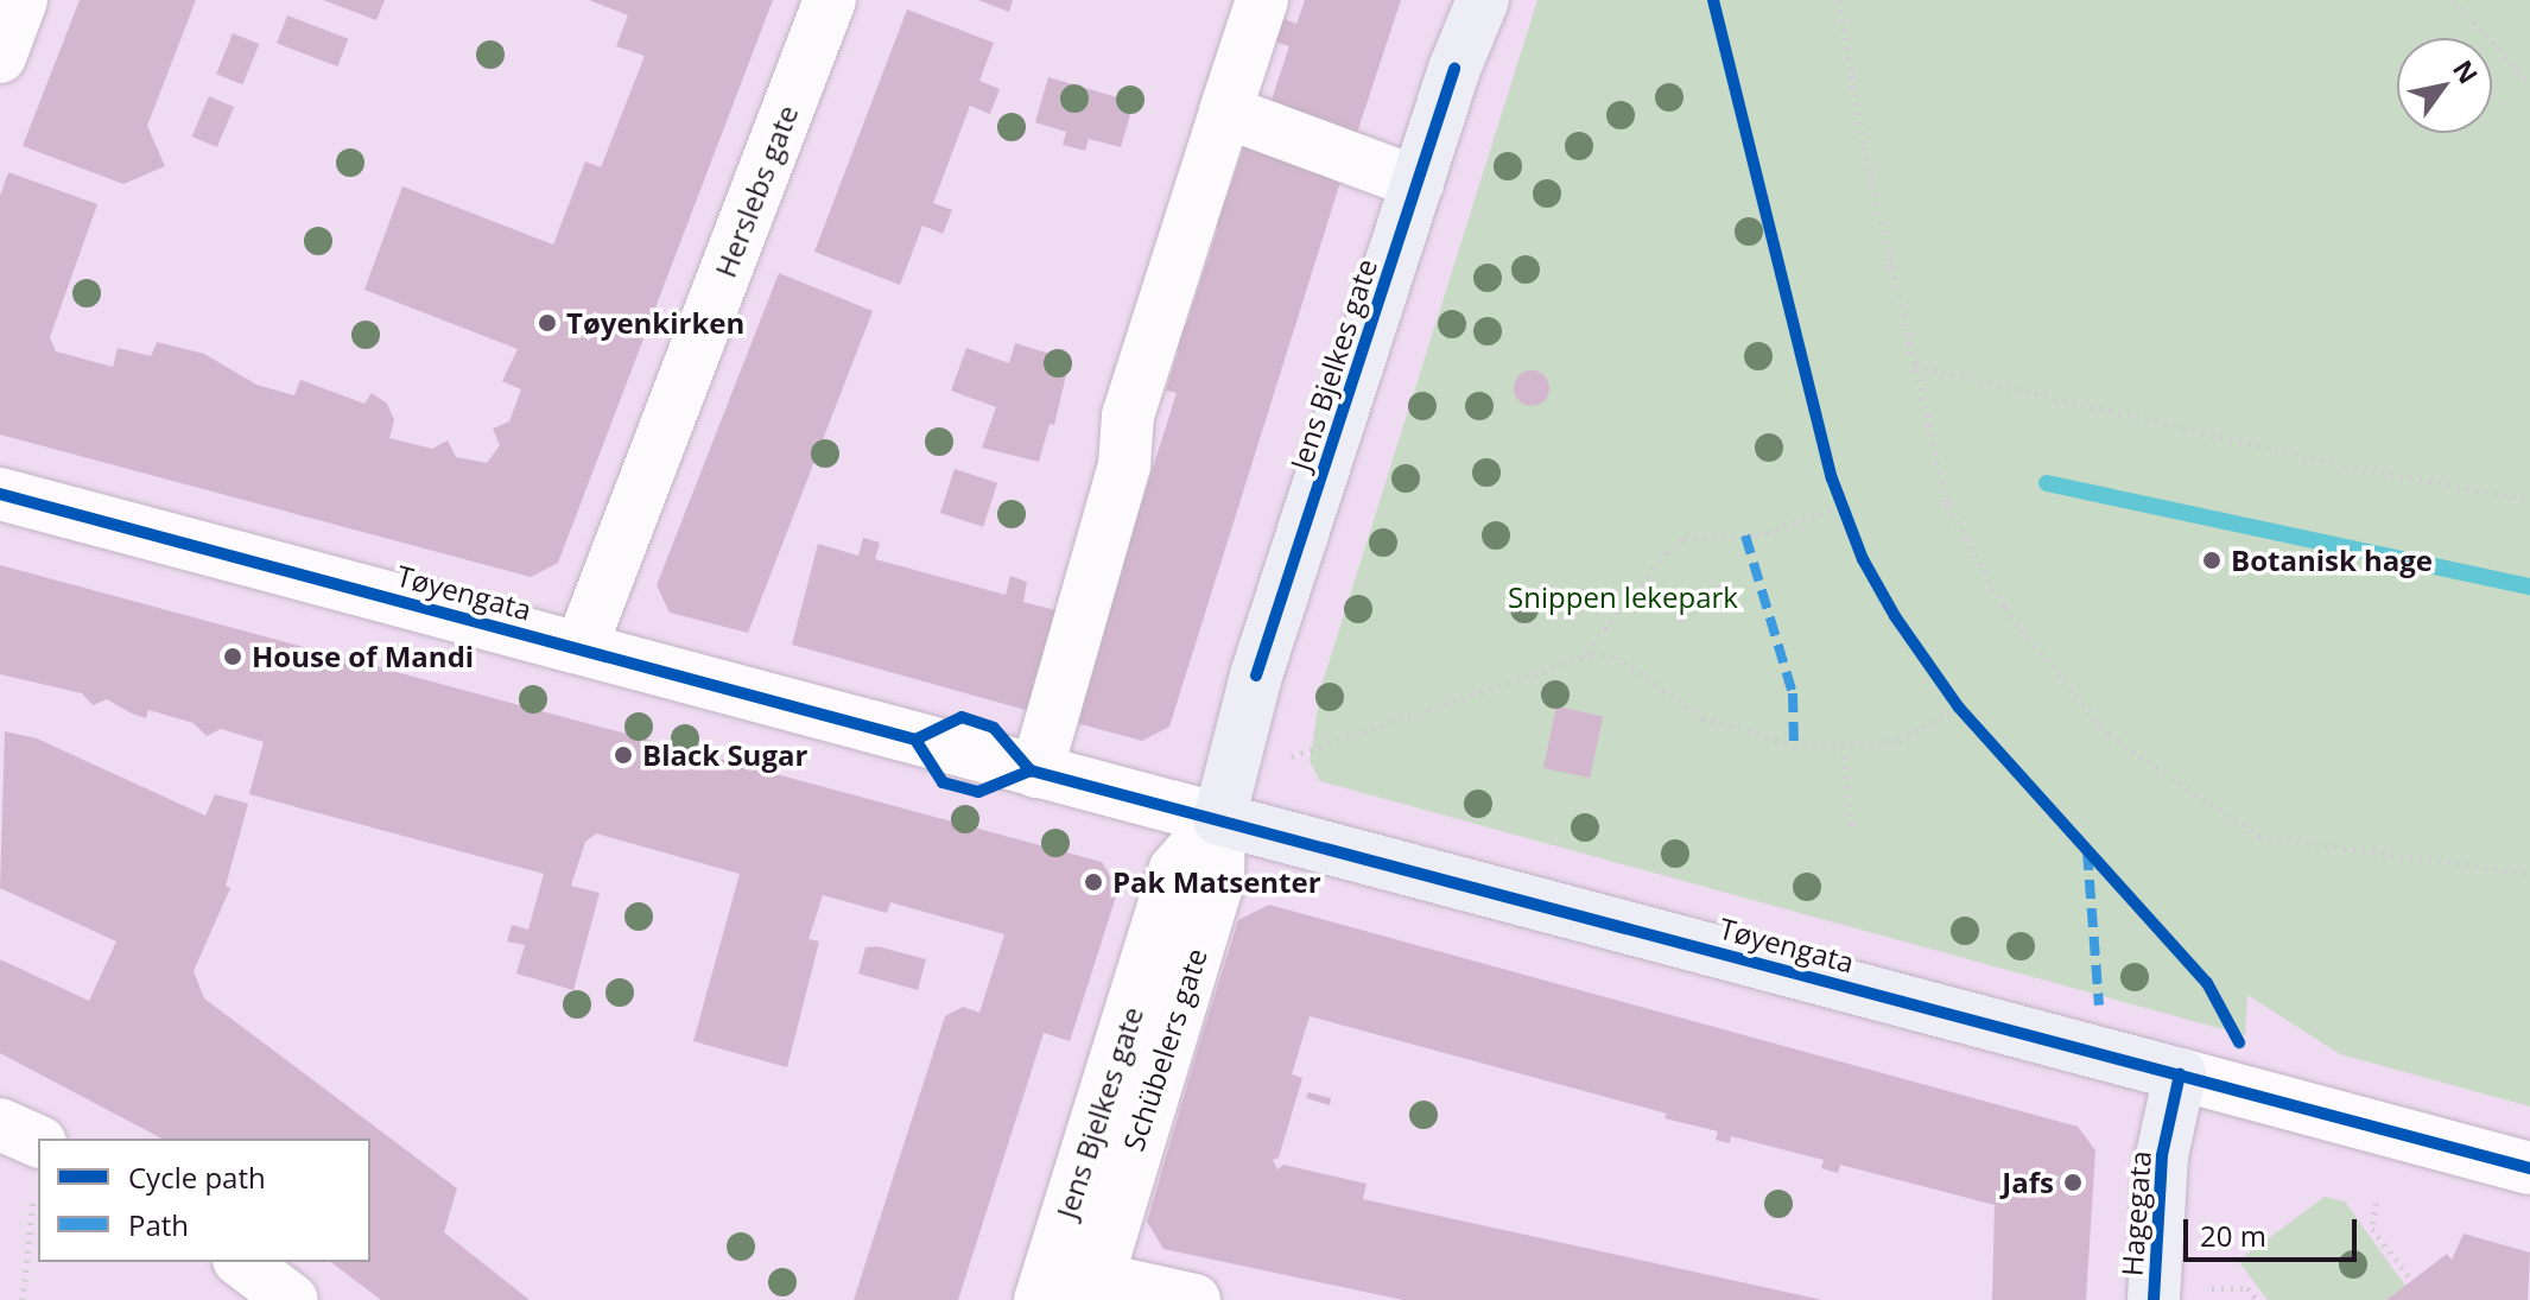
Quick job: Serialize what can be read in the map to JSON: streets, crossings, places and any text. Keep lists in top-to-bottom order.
{
  "streets": {
    "main road": ["Jens Bjelkes gate", "Tøyengata", "Hagegata"],
    "street": ["Herslebs gate", "Schübelers gate"]
  },
  "crossings": [
    ["Herslebs gate", "Tøyengata"],
    ["Jens Bjelkes gate", "Tøyengata"],
    ["Jens Bjelkes gate", "Schübelers gate"],
    ["Tøyengata", "Schübelers gate"],
    ["Tøyengata", "Hagegata"]
  ],
  "parks": ["Snippen lekepark"],
  "places": [
    "Tøyenkirken",
    "Botanisk hage",
    "House of Mandi",
    "Black Sugar",
    "Pak Matsenter",
    "Jafs"
  ],
  "legend": ["Cycle path", "Path"],
  "scale_bar": "20 m",
  "north": "top right"
}
